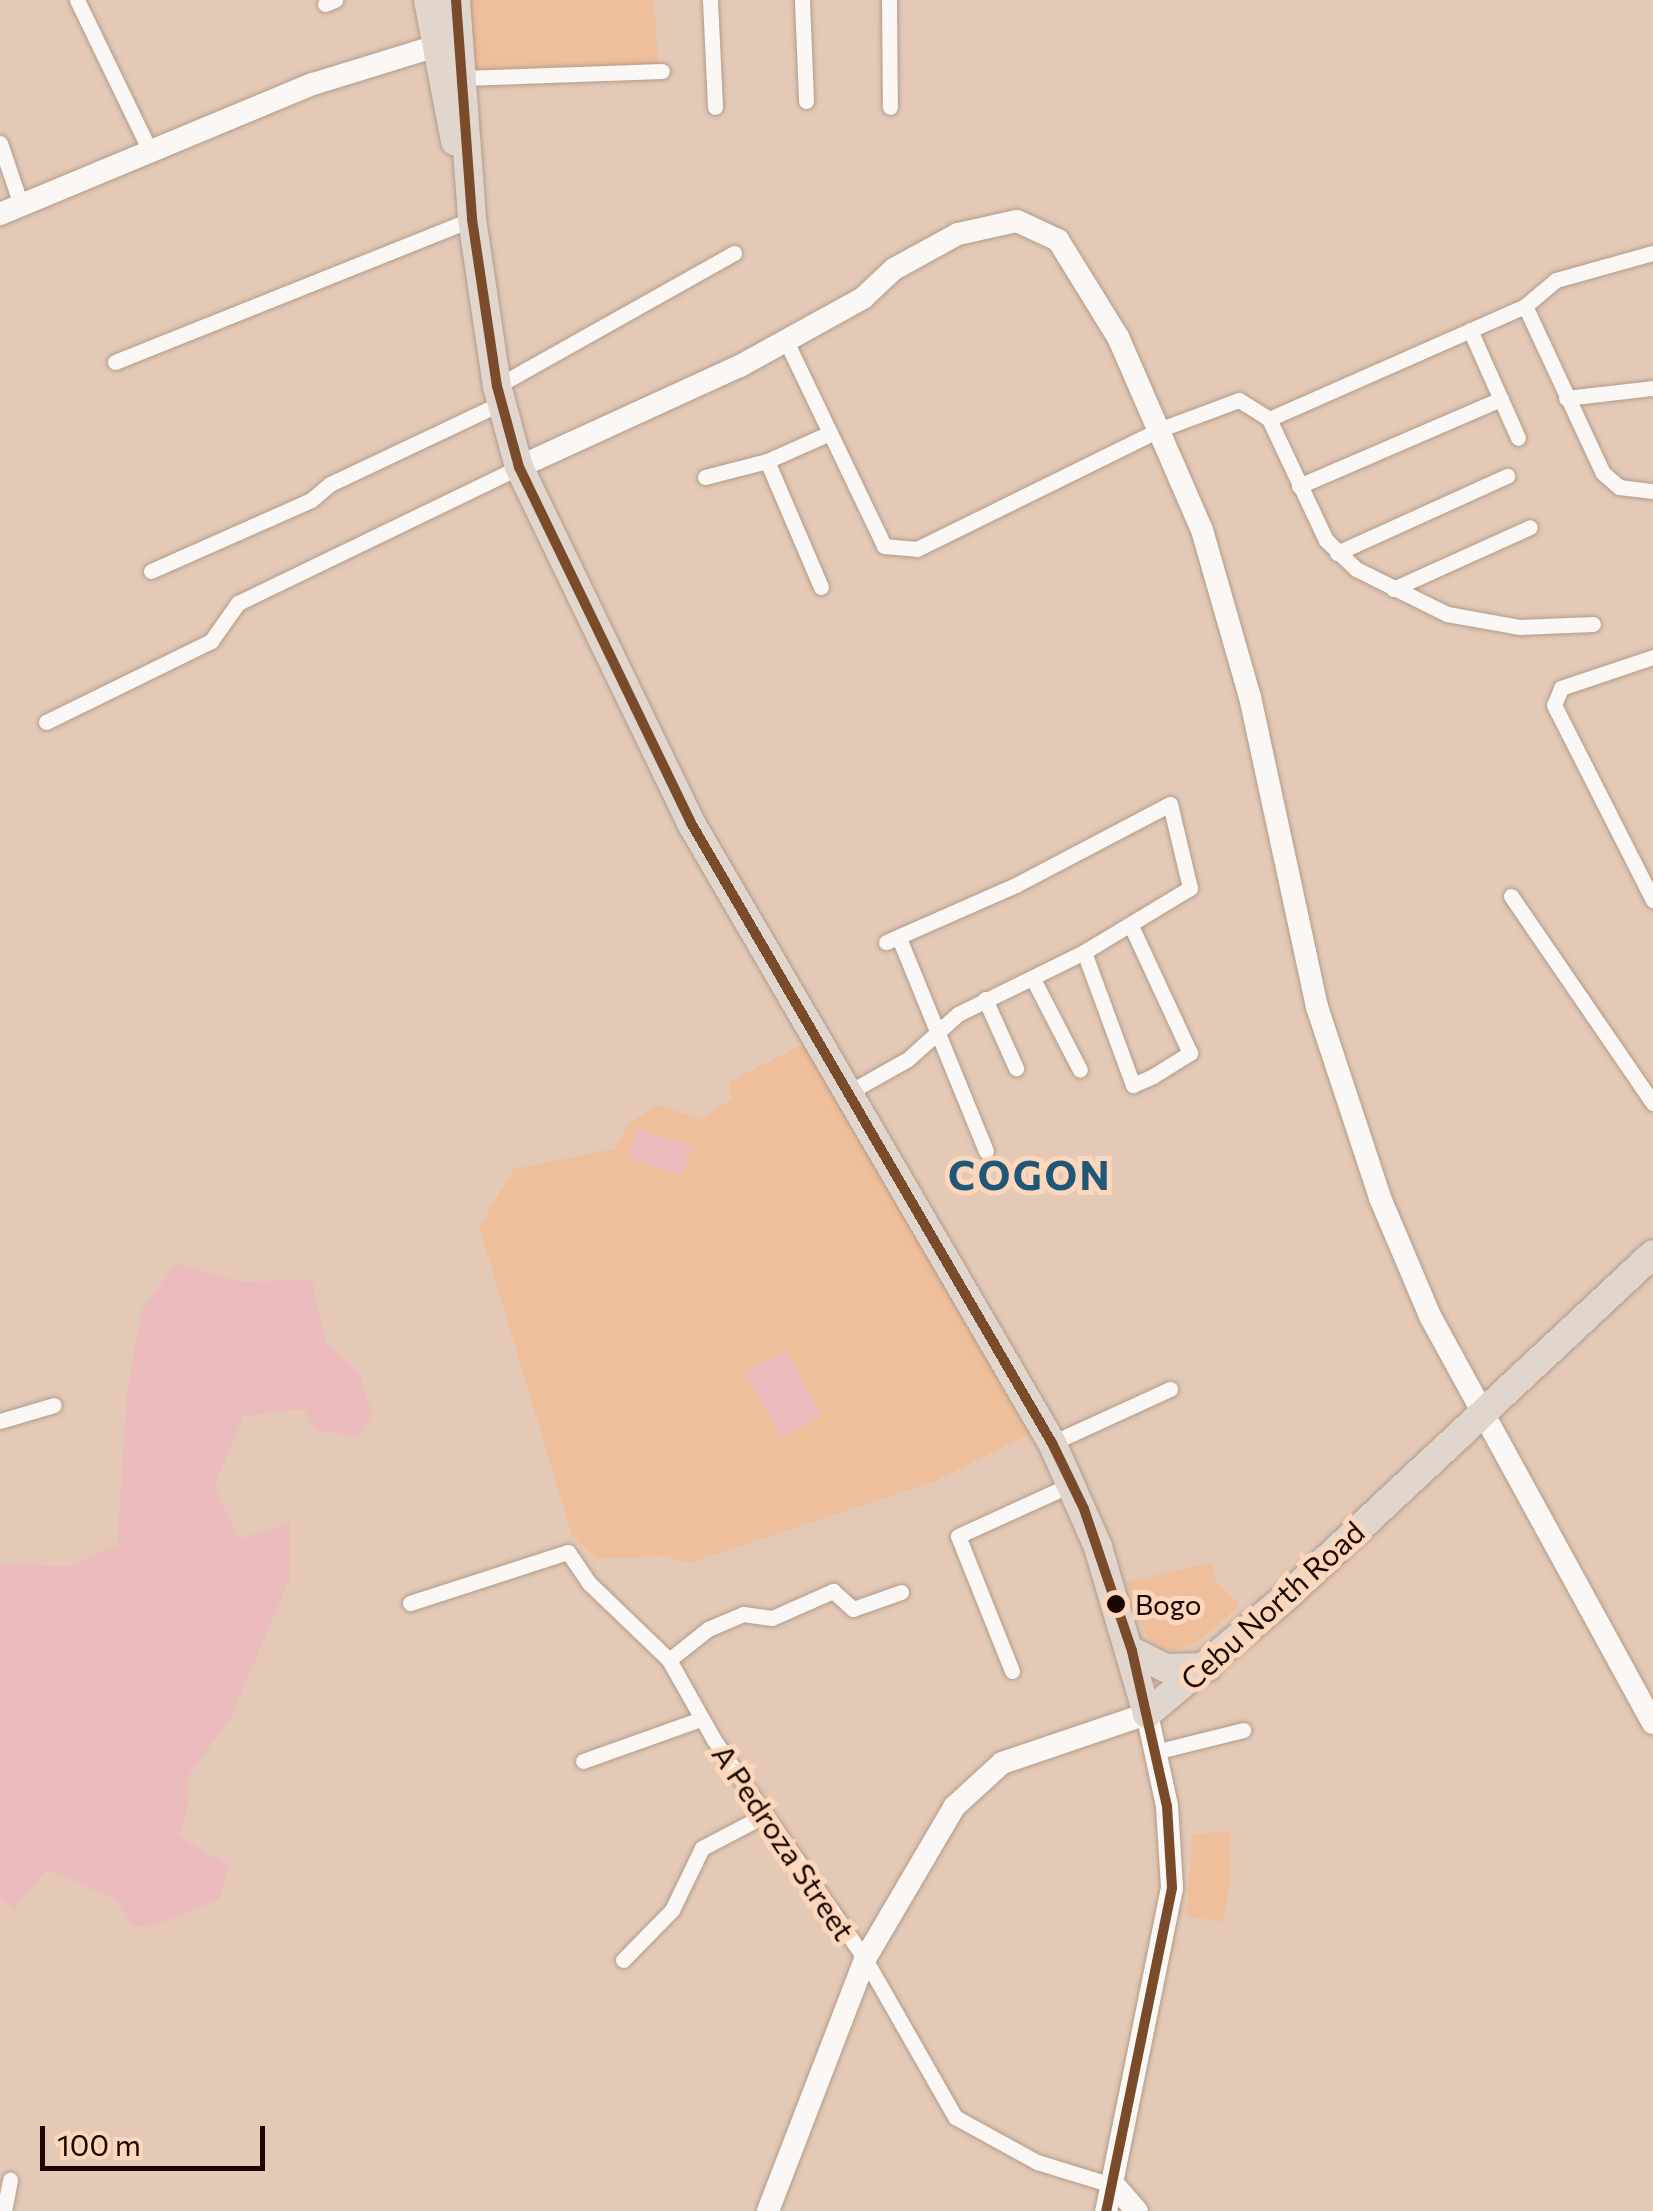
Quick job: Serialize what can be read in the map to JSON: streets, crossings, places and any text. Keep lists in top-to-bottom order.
{
  "streets": {
    "highway": ["Cebu North Road"],
    "street": ["A Pedroza Street"]
  },
  "districts": ["COGON"],
  "places": ["Bogo"],
  "scale_bar": "100 m"
}
